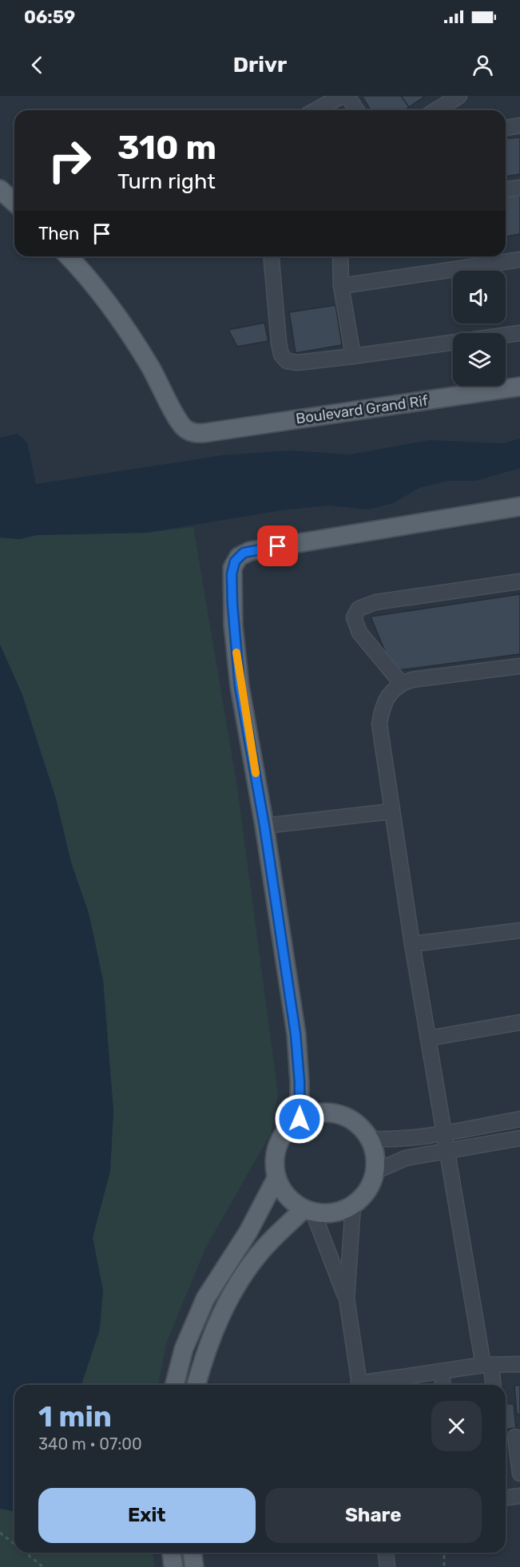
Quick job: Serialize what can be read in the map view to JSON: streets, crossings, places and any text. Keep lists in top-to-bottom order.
{
  "streets": {
    "main road": ["Boulevard Grand Rif"]
  },
  "page": {
    "status": "06:59",
    "header": "Drivr",
    "turn": ["310 m", "Turn right"],
    "then": "Then",
    "heading": ["1 min", "340 m · 07:00"],
    "buttons": ["Exit", "Share"]
  }
}
